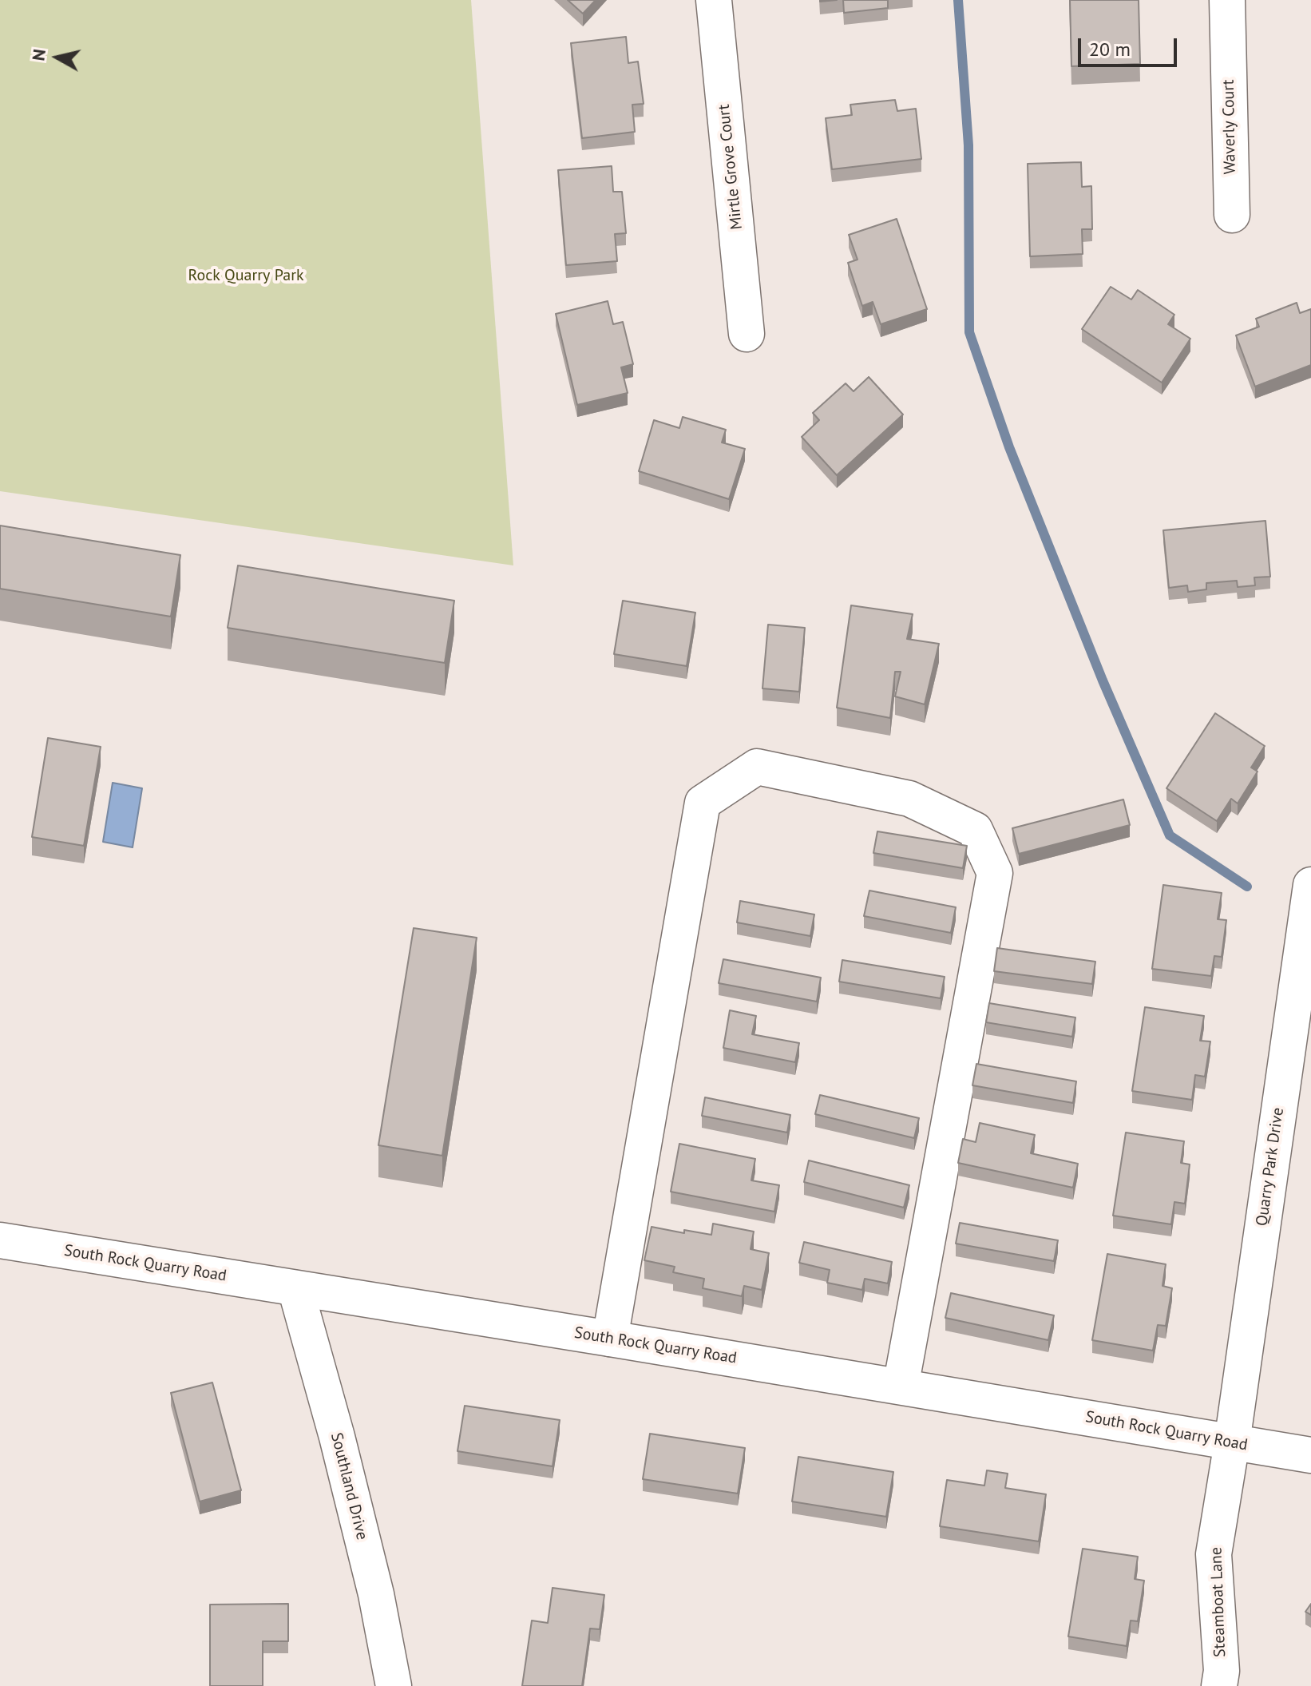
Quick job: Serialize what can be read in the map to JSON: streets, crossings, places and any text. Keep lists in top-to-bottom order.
{
  "streets": {
    "street": [
      "Waverly Court",
      "Mirtle Grove Court",
      "Quarry Park Drive",
      "South Rock Quarry Road",
      "Southland Drive",
      "Steamboat Lane"
    ]
  },
  "crossings": [
    ["Quarry Park Drive", "South Rock Quarry Road"],
    ["Quarry Park Drive", "Steamboat Lane"],
    ["South Rock Quarry Road", "Southland Drive"],
    ["South Rock Quarry Road", "Steamboat Lane"]
  ],
  "parks": ["Rock Quarry Park"],
  "scale_bar": "20 m",
  "north": "left"
}
